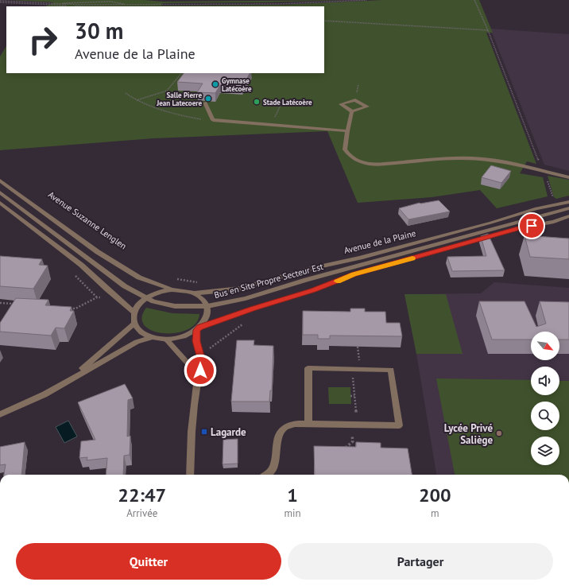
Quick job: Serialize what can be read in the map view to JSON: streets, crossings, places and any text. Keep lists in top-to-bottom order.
{
  "streets": {
    "street": ["Avenue de la Plaine", "Bus en Site Propre Secteur Est"]
  },
  "places": {
    "other": [
      "Gymnase Latécoère",
      "Salle Pierre Jean Latecoere",
      "Stade Latécoère",
      "Lycée Privé Saliège"
    ],
    "transit": ["Lagarde"]
  },
  "north": "bottom right",
  "page": {
    "turn": ["30 m", "Avenue de la Plaine"],
    "eta": [
      "22:47",
      "Arrivée",
      "1",
      "min",
      "200",
      "m"
    ],
    "buttons": ["Quitter", "Partager"]
  }
}
